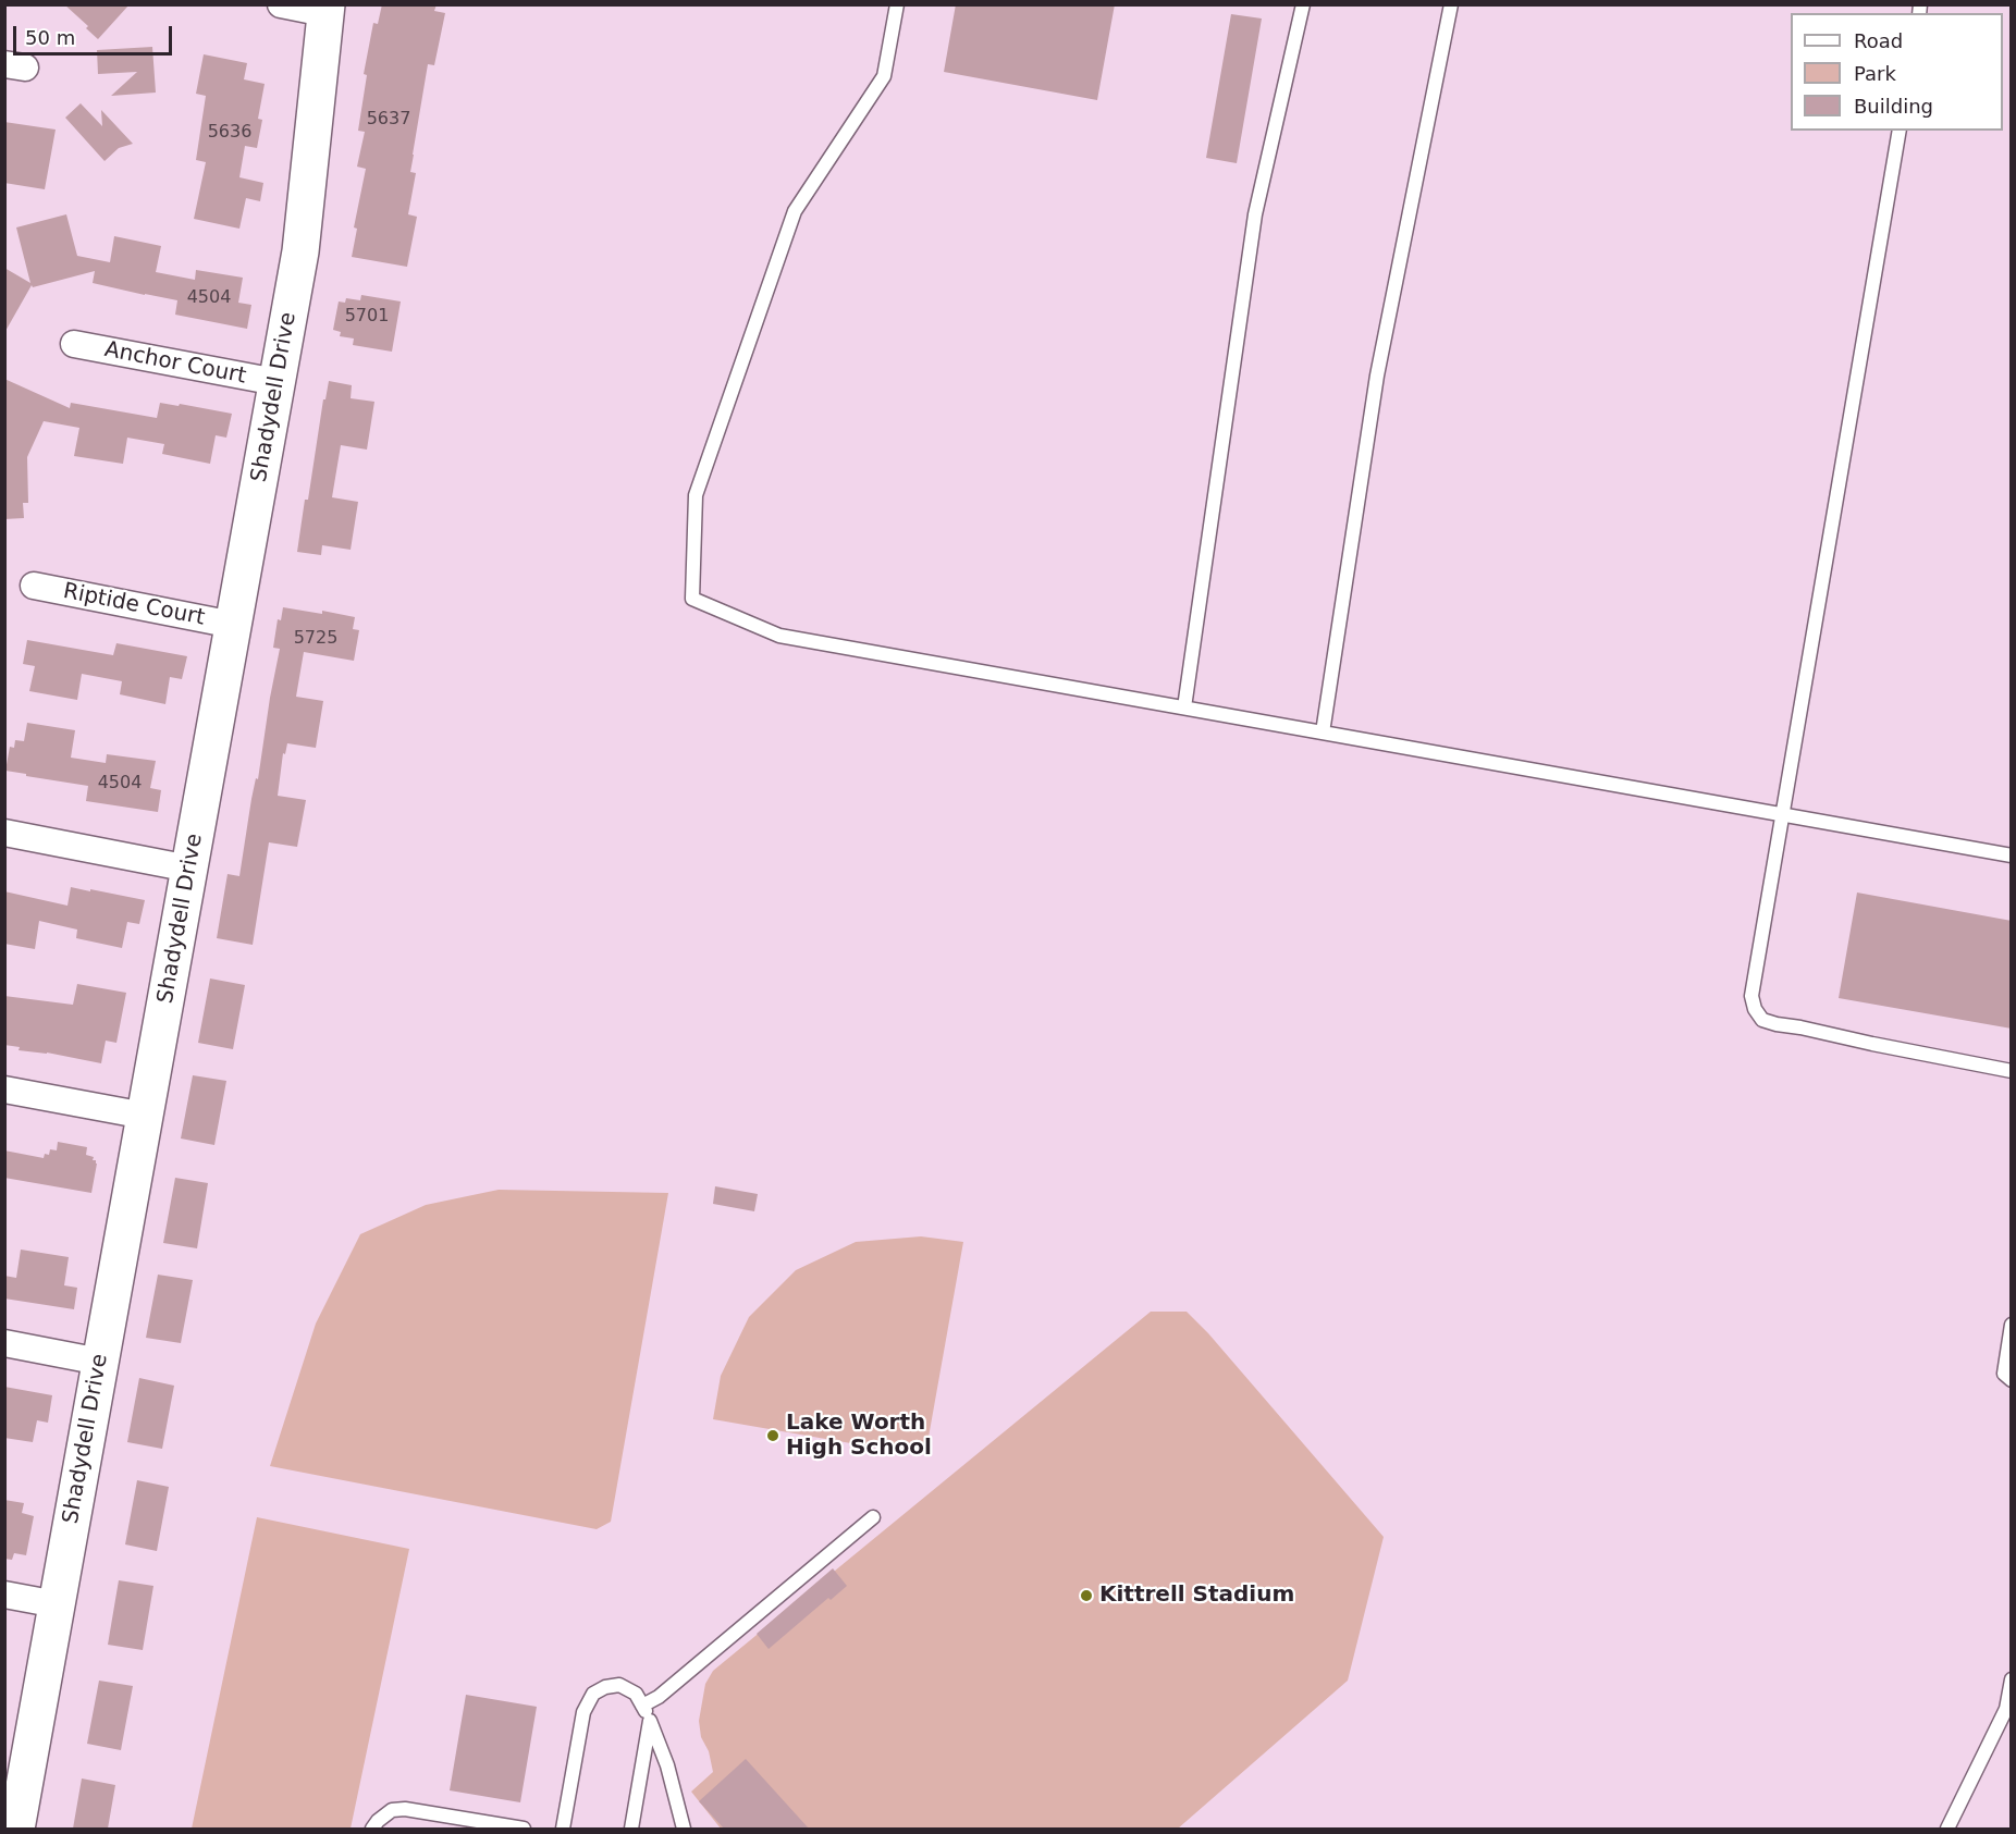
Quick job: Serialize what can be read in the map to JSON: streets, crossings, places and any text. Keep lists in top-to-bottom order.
{
  "streets": {
    "street": ["Anchor Court", "Shadydell Drive", "Riptide Court"]
  },
  "crossings": [
    ["Anchor Court", "Shadydell Drive"],
    ["Shadydell Drive", "Riptide Court"]
  ],
  "places": ["Lake Worth High School", "Kittrell Stadium"],
  "house_numbers": [
    "5637",
    "5636",
    "4504",
    "5701",
    "5725",
    "4504"
  ],
  "legend": ["Road", "Park", "Building"],
  "scale_bar": "50 m"
}
